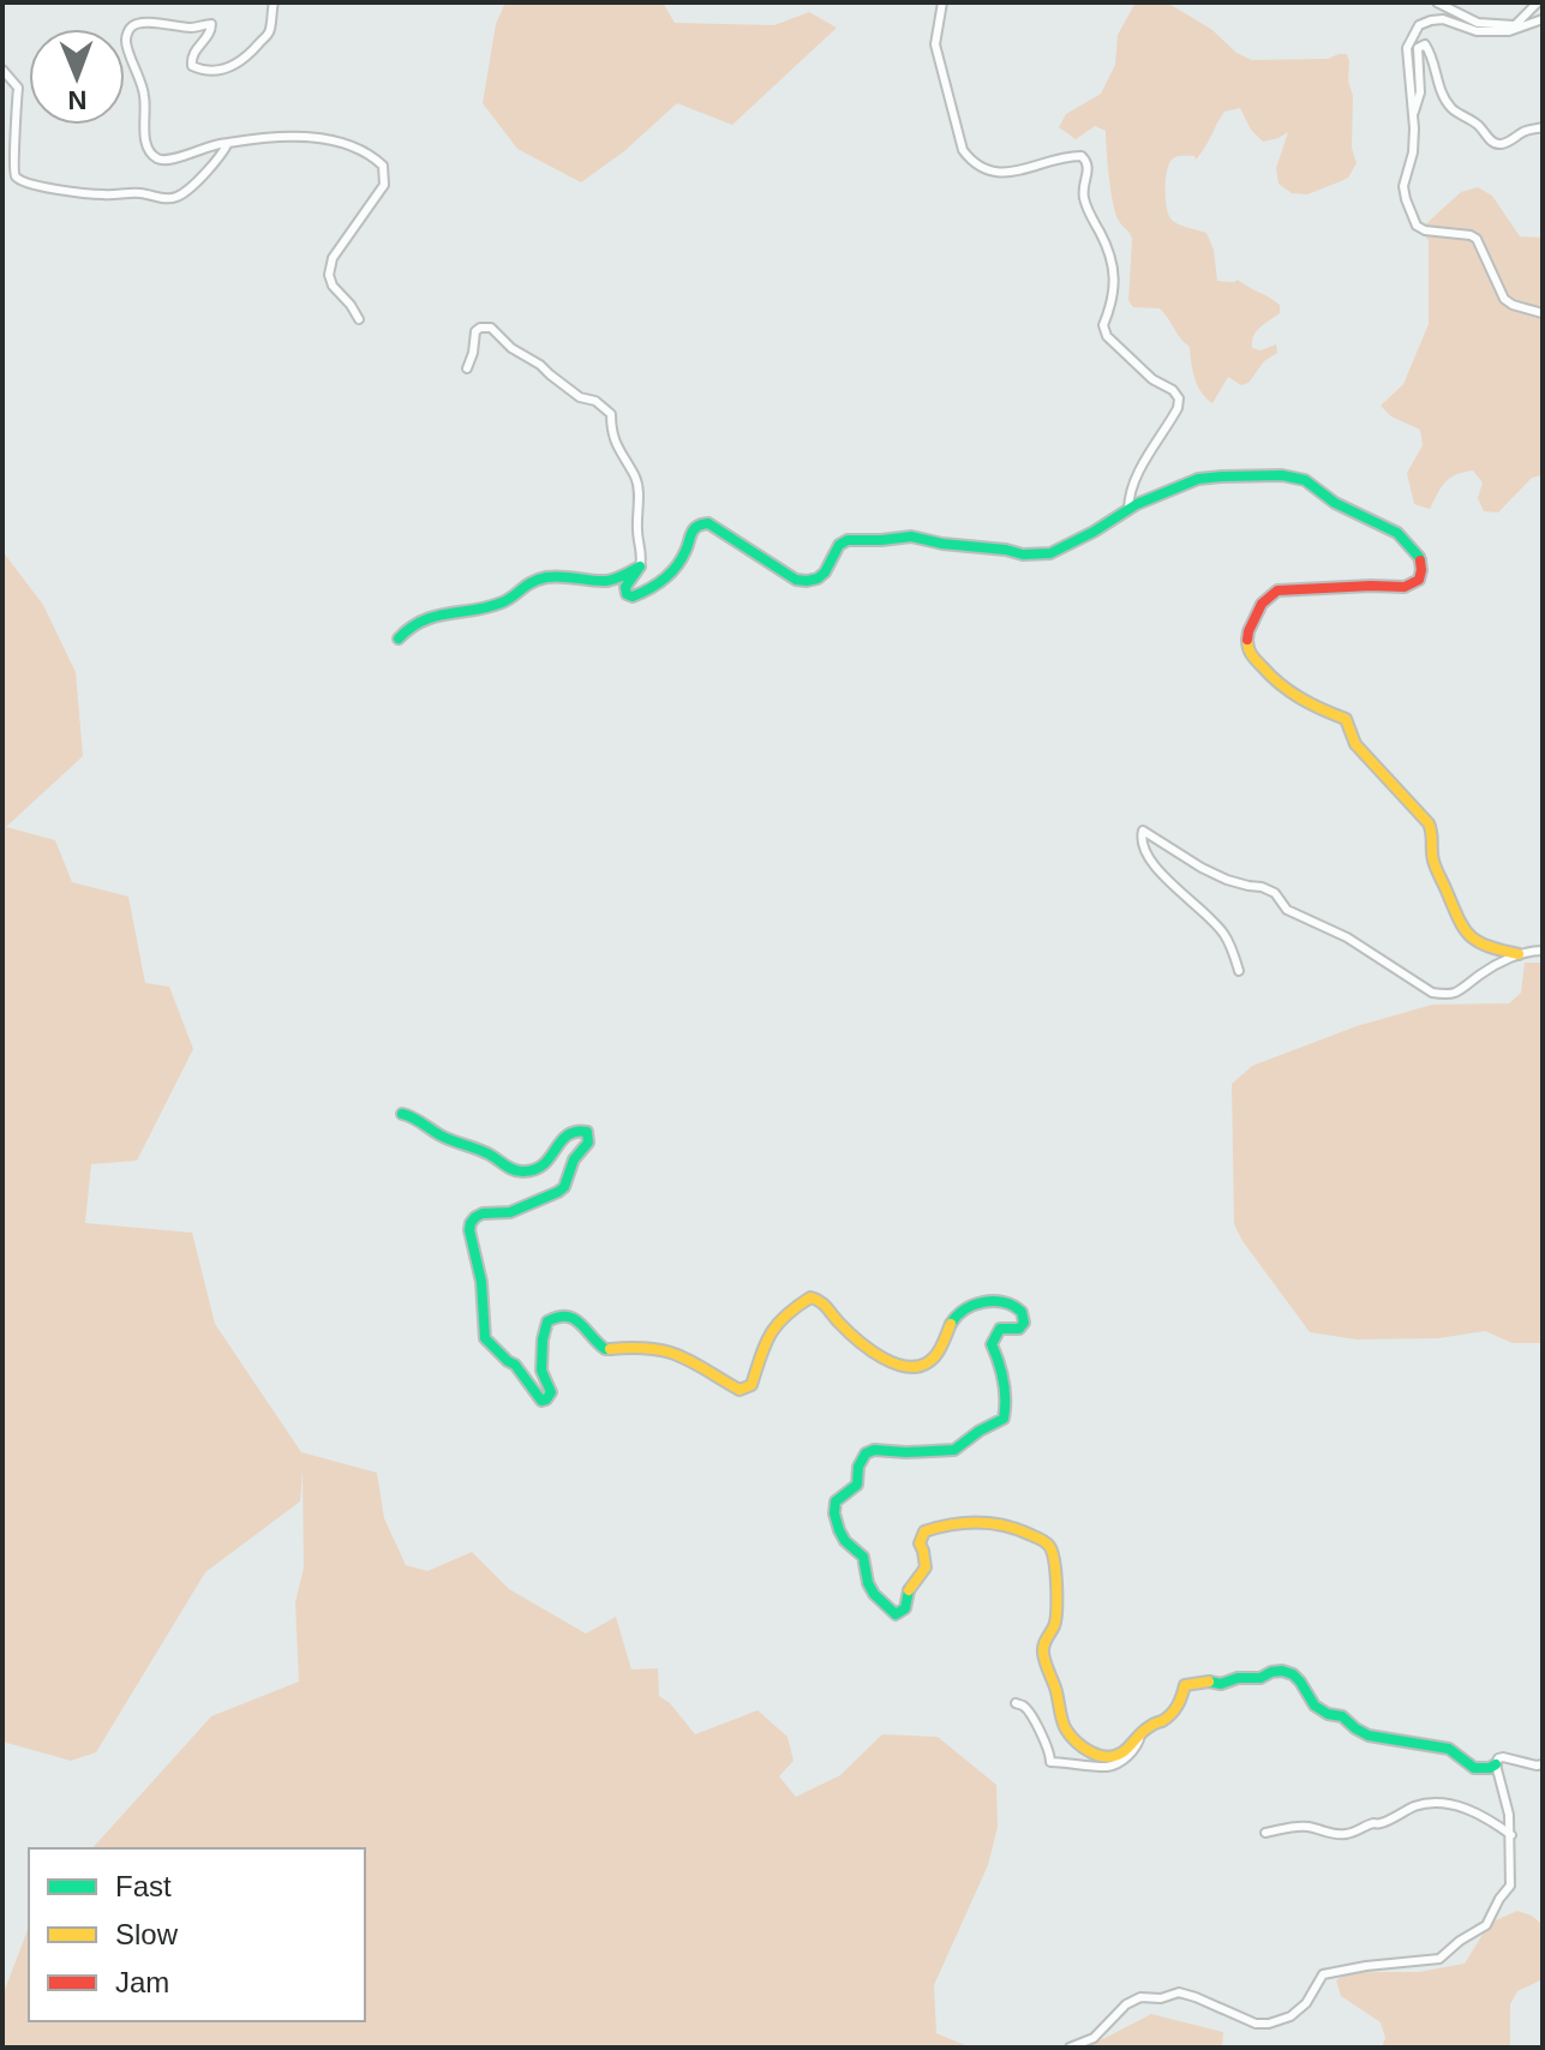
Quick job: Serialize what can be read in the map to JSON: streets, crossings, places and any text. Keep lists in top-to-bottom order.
{
  "legend": ["Fast", "Slow", "Jam"],
  "north": "bottom"
}
